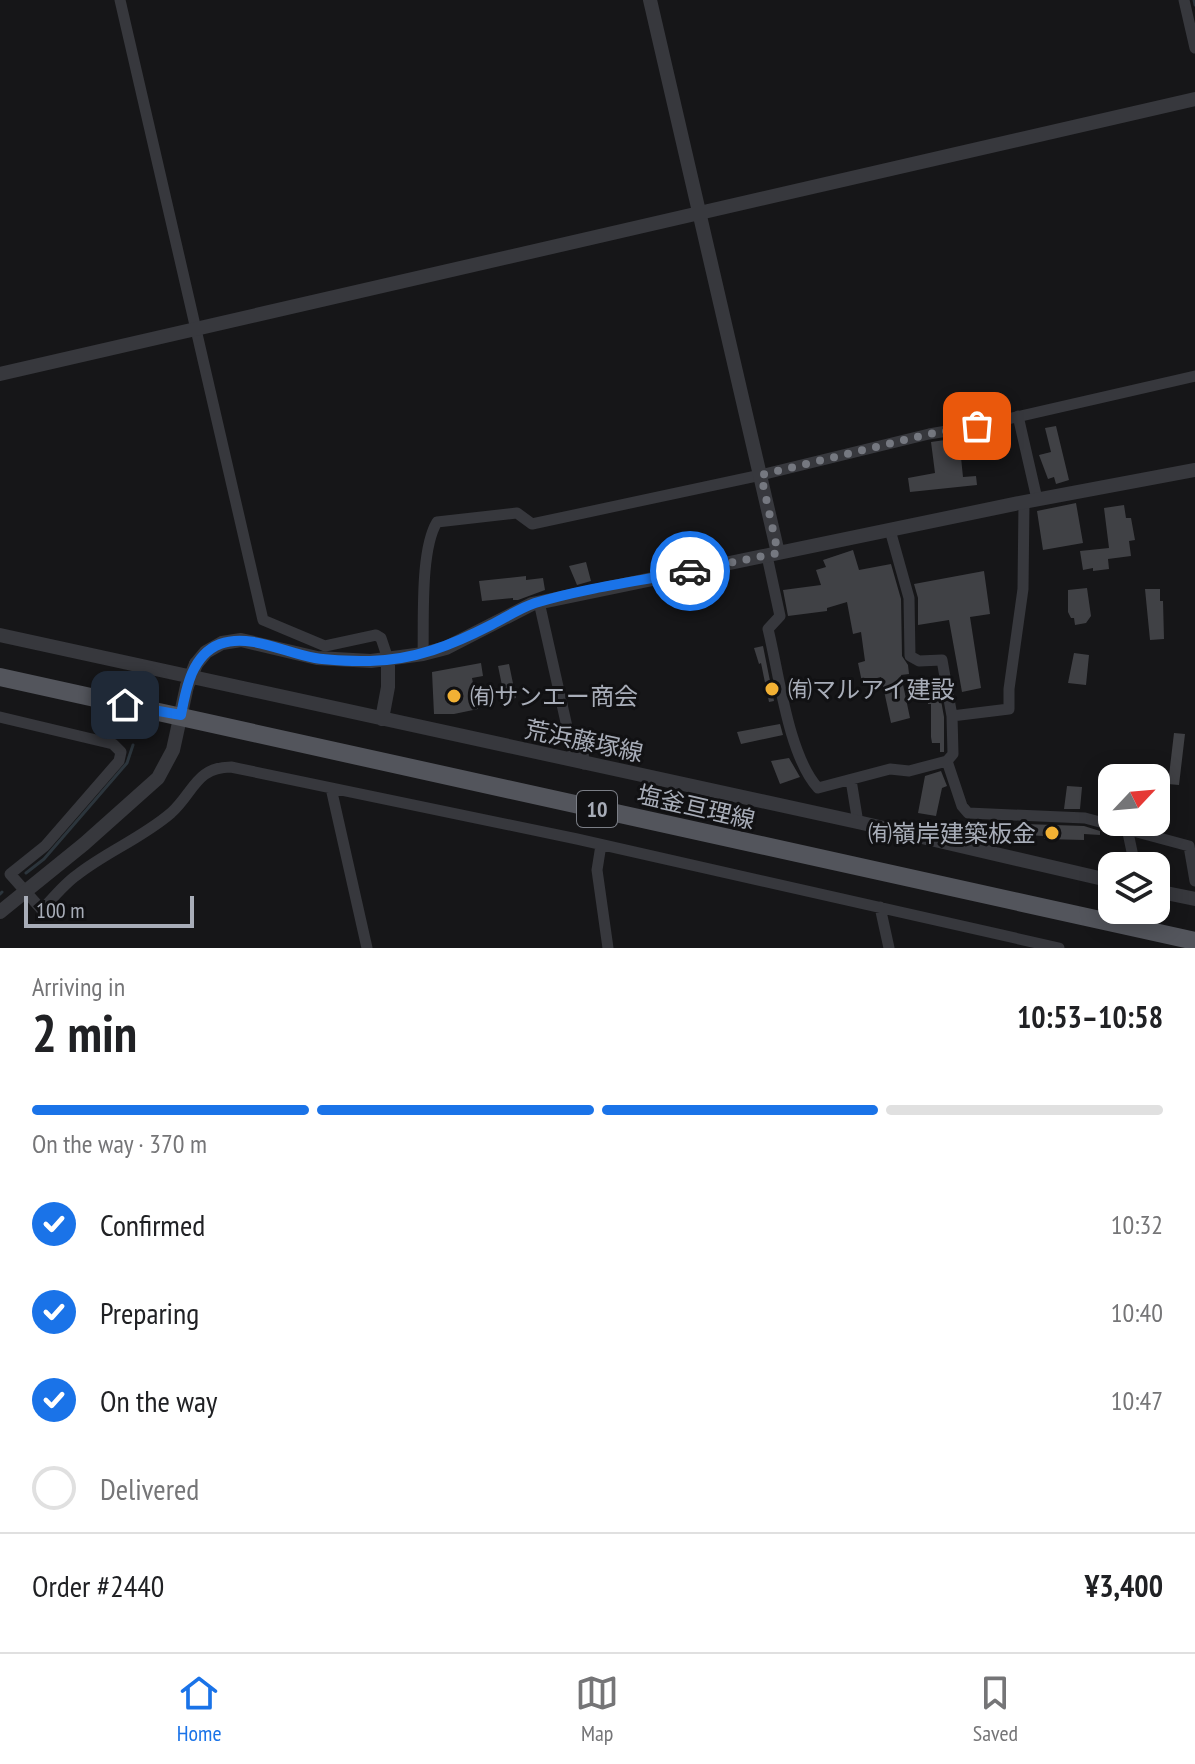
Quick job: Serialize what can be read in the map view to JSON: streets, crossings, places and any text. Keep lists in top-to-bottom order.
{
  "streets": {
    "main road": ["塩釜亘理線", "10"],
    "street": ["荒浜藤塚線"]
  },
  "places": ["㈲マルアイ建設", "㈲サンエー商会", "㈲嶺岸建築板金"],
  "scale_bar": "100 m",
  "north": "top right",
  "page": {
    "scale": "100 m",
    "heading": ["2 min", "Arriving in", "10:53–10:58"],
    "panel": ["Order #2440", "¥3,400"],
    "bar": "On the way · 370 m",
    "list": [
      ["Confirmed", "10:32"],
      ["Preparing", "10:40"],
      ["On the way", "10:47"],
      "Delivered"
    ],
    "tabs": ["Home", "Map", "Saved"]
  }
}
